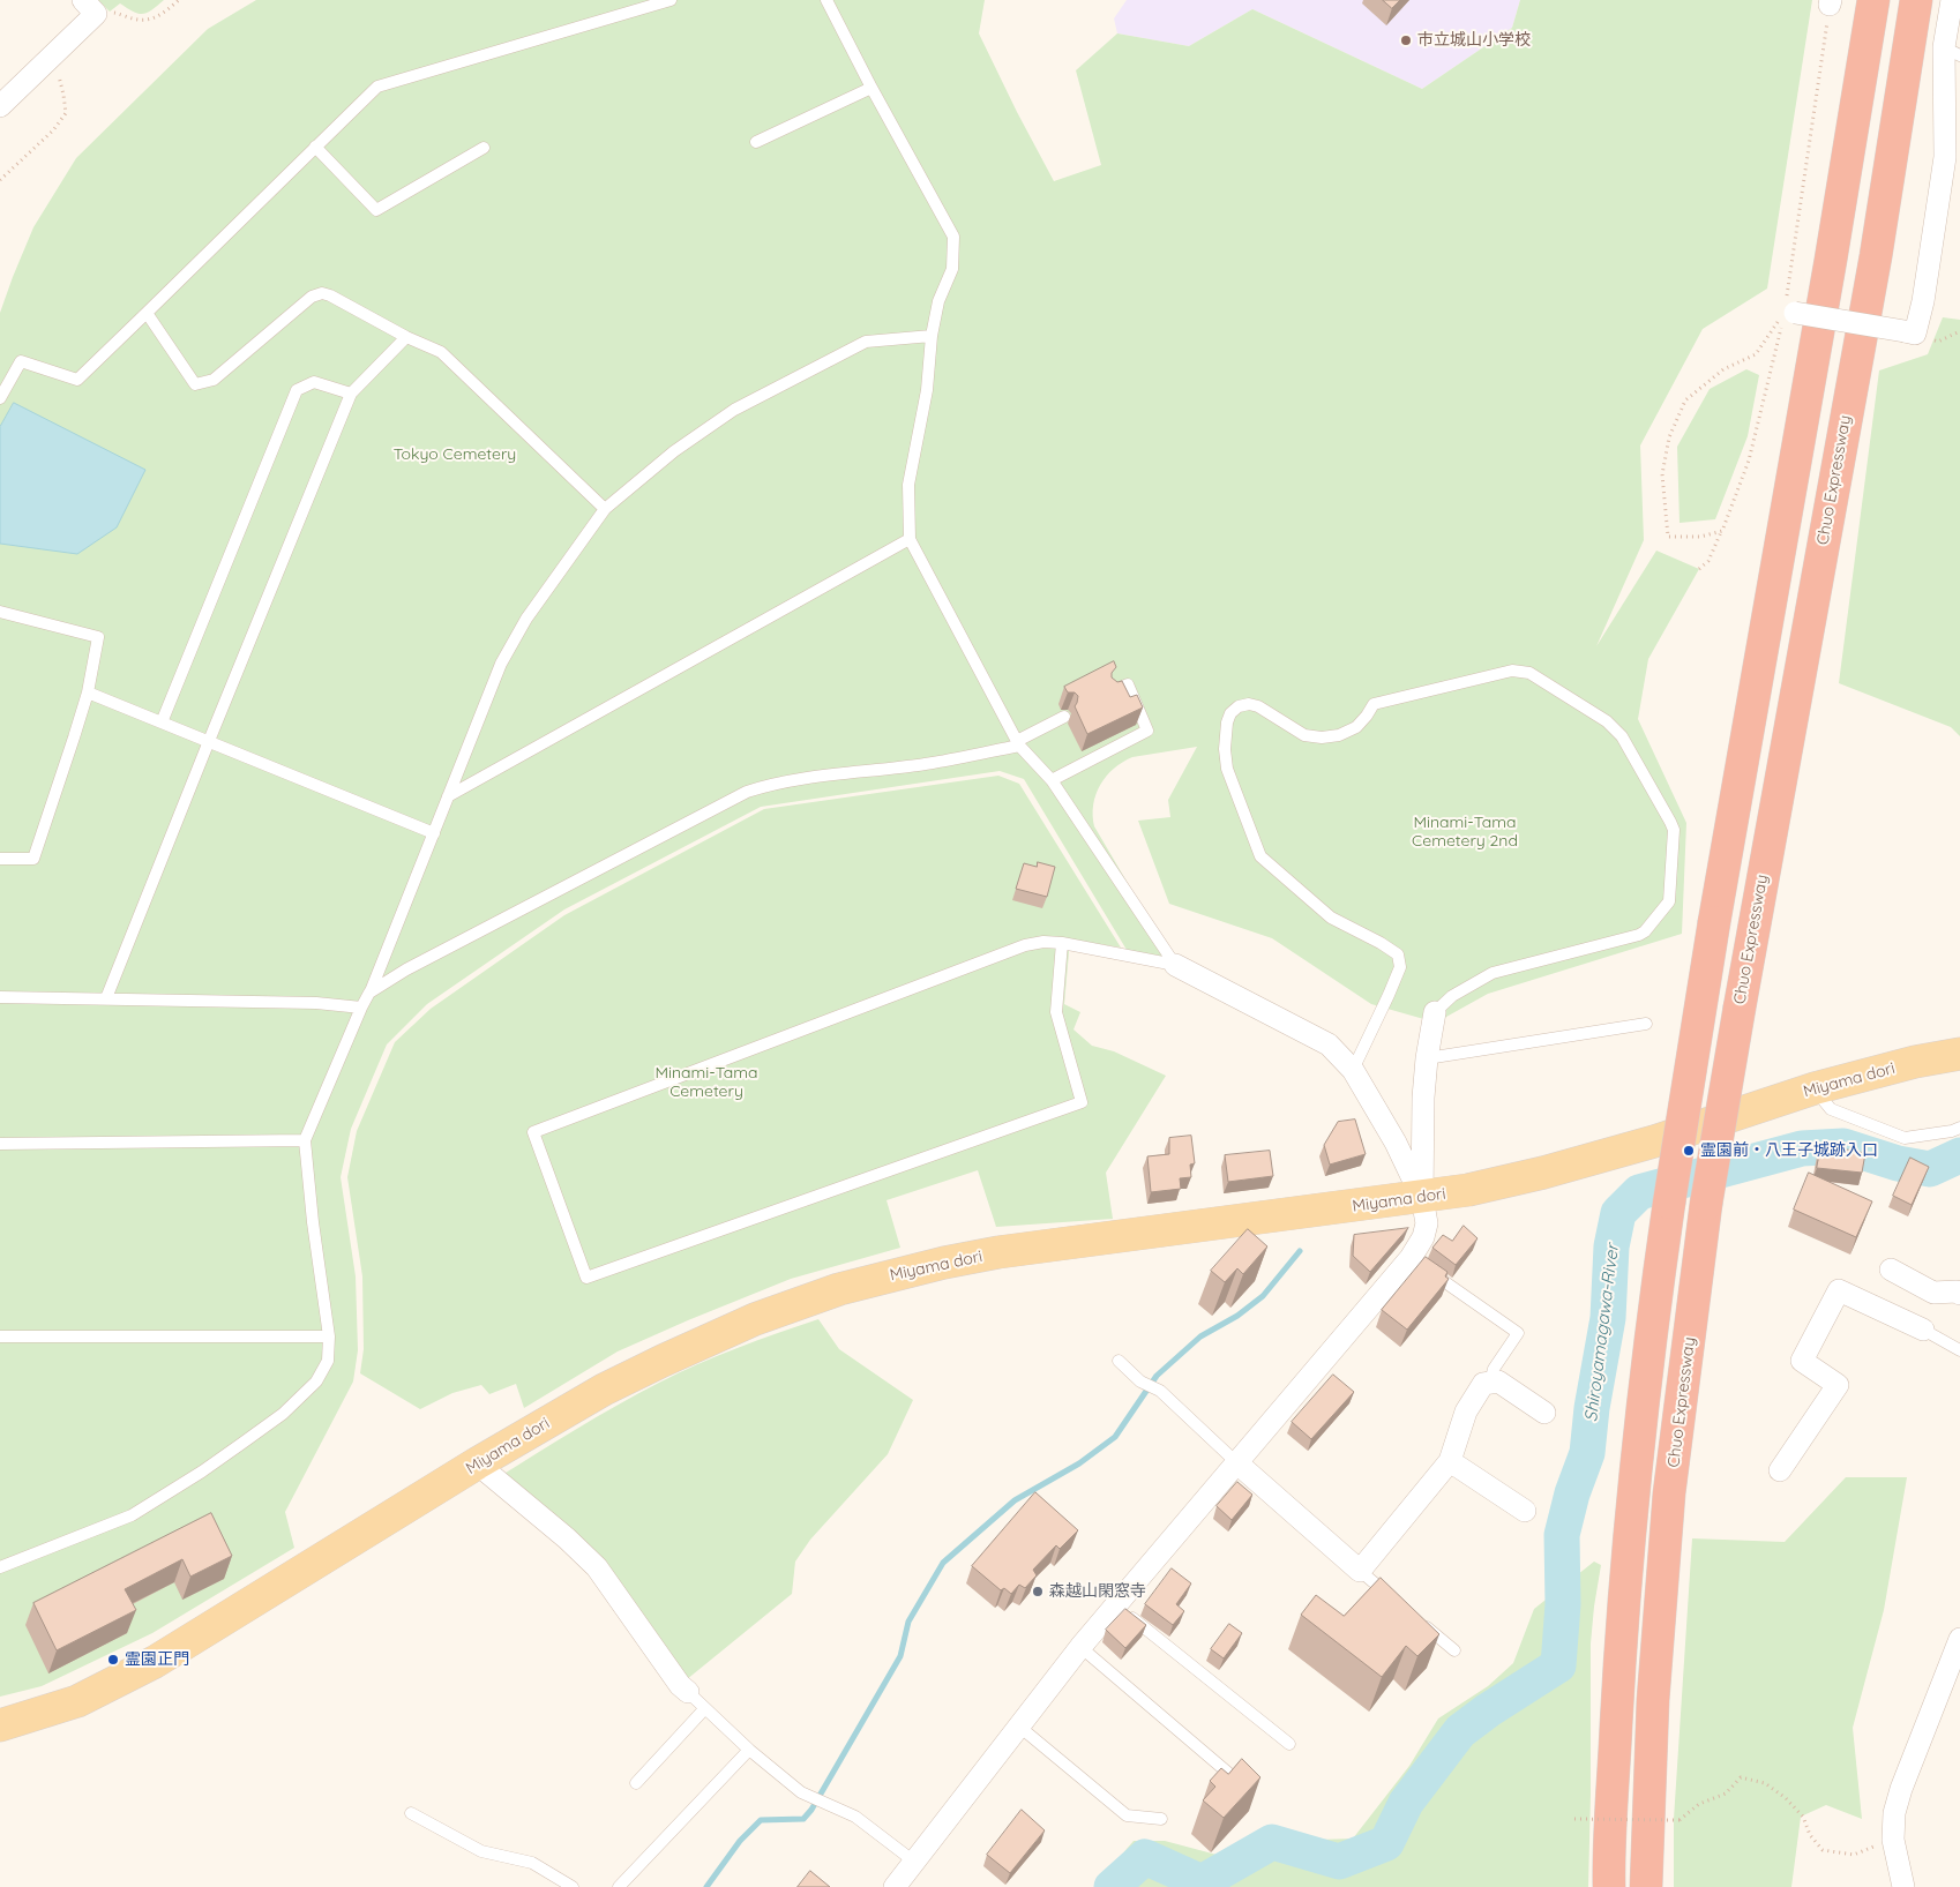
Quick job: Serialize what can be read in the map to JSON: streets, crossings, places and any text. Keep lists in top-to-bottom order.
{
  "streets": {
    "highway": ["Chuo Expressway"],
    "main road": ["Miyama dori"]
  },
  "water": ["Shiroyamagawa-River"],
  "parks": ["Tokyo Cemetery", "Minami-Tama Cemetery 2nd", "Minami-Tama Cemetery"],
  "places": [
    "市立城山小学校",
    "霊園前・八王子城跡入口",
    "森越山閑窓寺",
    "霊園正門"
  ]
}
